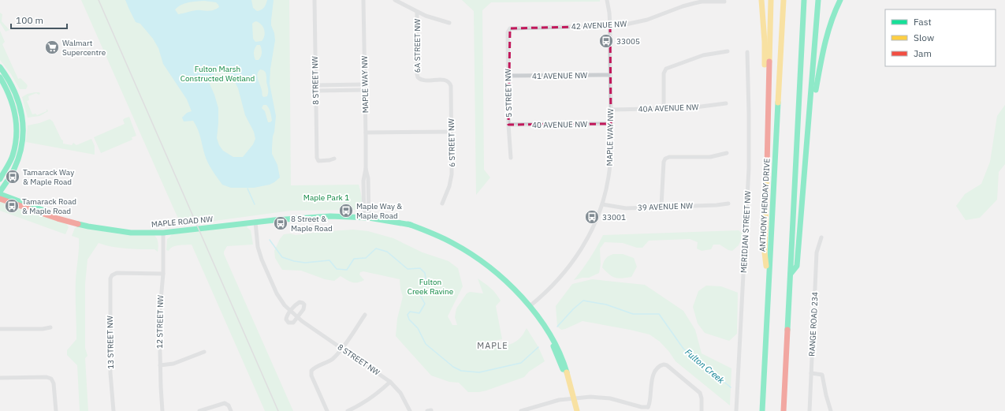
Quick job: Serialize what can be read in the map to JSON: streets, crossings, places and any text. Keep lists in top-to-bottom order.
{
  "streets": {
    "main road": ["ANTHONY HENDAY DRIVE", "MAPLE ROAD NW"],
    "street": [
      "42 AVENUE NW",
      "6A STREET NW",
      "41 AVENUE NW",
      "8 STREET NW",
      "MAPLE WAY NW",
      "5 STREET NW",
      "40A AVENUE NW",
      "40 AVENUE NW",
      "6 STREET NW",
      "39 AVENUE NW",
      "MERIDIAN STREET NW",
      "12 STREET NW",
      "RANGE ROAD 234",
      "13 STREET NW"
    ]
  },
  "crossings": [
    ["42 AVENUE NW", "MAPLE WAY NW"],
    ["42 AVENUE NW", "5 STREET NW"],
    ["6A STREET NW", "6 STREET NW"],
    ["41 AVENUE NW", "MAPLE WAY NW"],
    ["41 AVENUE NW", "5 STREET NW"],
    ["8 STREET NW", "MAPLE ROAD NW"],
    ["MAPLE WAY NW", "40A AVENUE NW"],
    ["MAPLE WAY NW", "40 AVENUE NW"],
    ["MAPLE WAY NW", "39 AVENUE NW"],
    ["MAPLE WAY NW", "MAPLE ROAD NW"],
    ["5 STREET NW", "40 AVENUE NW"],
    ["MAPLE ROAD NW", "12 STREET NW"],
    ["12 STREET NW", "13 STREET NW"]
  ],
  "districts": ["MAPLE"],
  "water": ["Fulton Creek"],
  "parks": ["Fulton Marsh Constructed Wetland", "Maple Park 1", "Fulton Creek Ravine"],
  "places": {
    "bus stop": [
      "33005",
      "Tamarack Way & Maple Road",
      "Tamarack Road & Maple Road",
      "Maple Way & Maple Road",
      "33001",
      "8 Street & Maple Road"
    ],
    "supermarket": ["Walmart Supercentre"]
  },
  "legend": ["Fast", "Slow", "Jam"],
  "scale_bar": "100 m"
}
